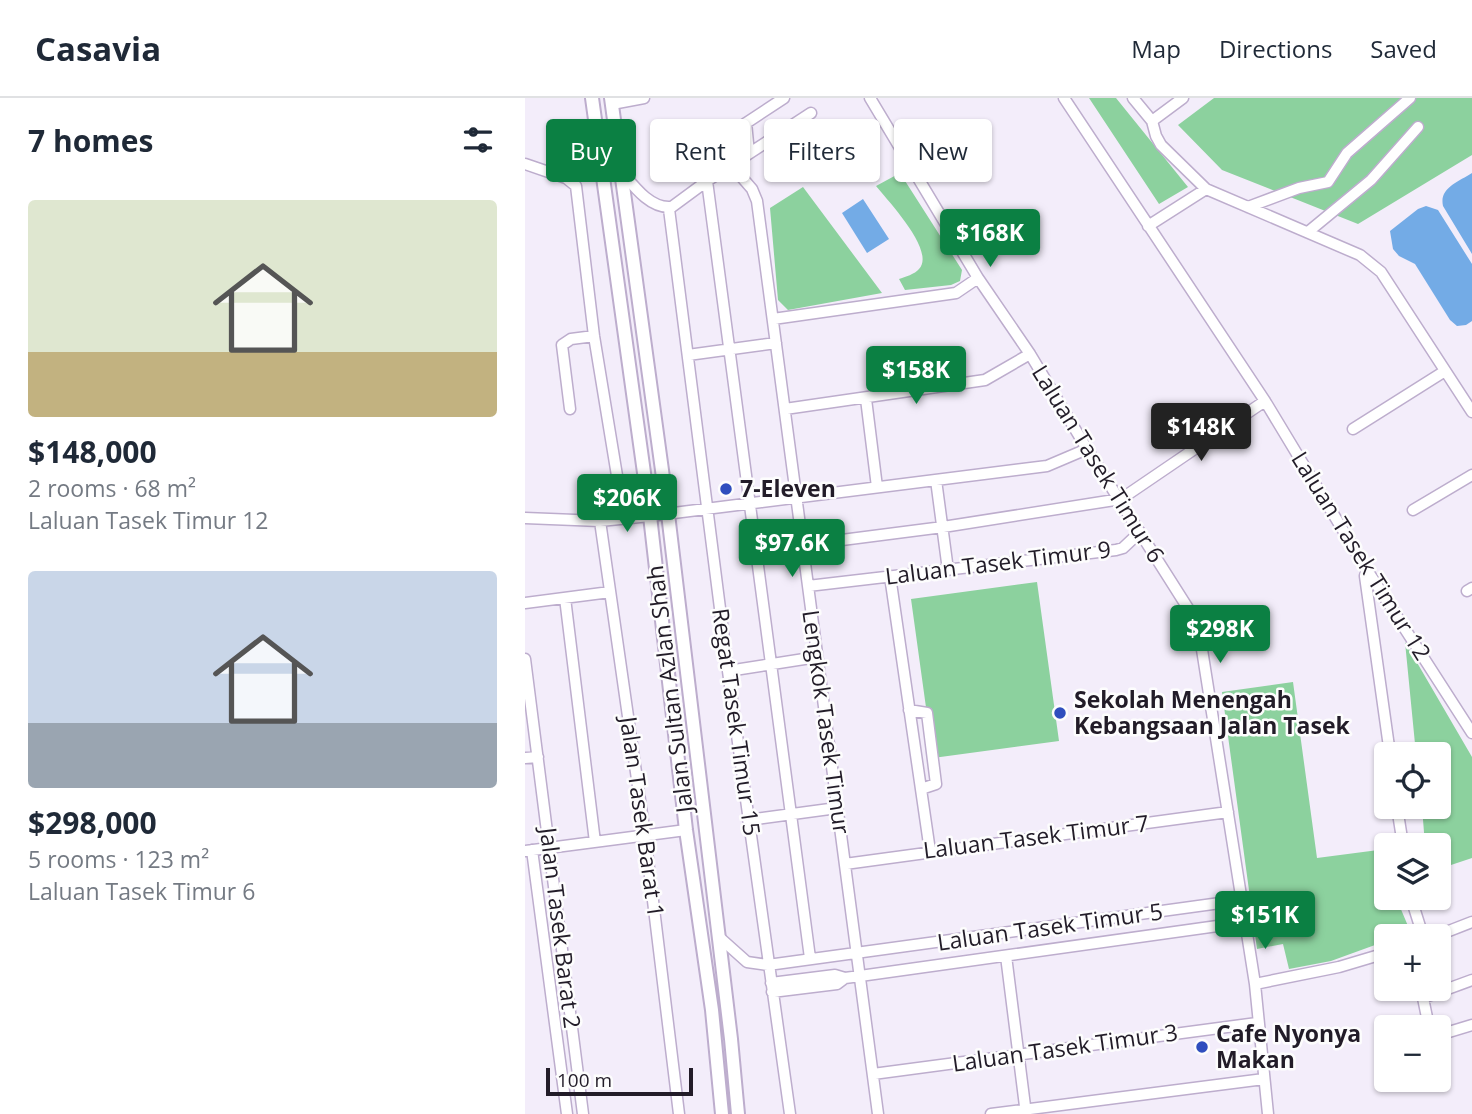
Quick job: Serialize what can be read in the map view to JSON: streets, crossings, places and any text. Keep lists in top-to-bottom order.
{
  "streets": {
    "main road": ["Jalan Sultan Azlan Shah"],
    "street": [
      "Laluan Tasek Timur 6",
      "Laluan Tasek Timur 12",
      "Laluan Tasek Timur 9",
      "Regat Tasek Timur 15",
      "Lengkok Tasek Timur",
      "Jalan Tasek Barat 1",
      "Laluan Tasek Timur 7",
      "Laluan Tasek Timur 5",
      "Jalan Tasek Barat 2",
      "Laluan Tasek Timur 3"
    ]
  },
  "crossings": [
    ["Laluan Tasek Timur 6", "Laluan Tasek Timur 9"],
    ["Laluan Tasek Timur 6", "Laluan Tasek Timur 7"],
    ["Laluan Tasek Timur 6", "Laluan Tasek Timur 5"],
    ["Laluan Tasek Timur 6", "Laluan Tasek Timur 3"],
    ["Laluan Tasek Timur 9", "Lengkok Tasek Timur"],
    ["Lengkok Tasek Timur", "Laluan Tasek Timur 7"],
    ["Lengkok Tasek Timur", "Laluan Tasek Timur 5"],
    ["Lengkok Tasek Timur", "Laluan Tasek Timur 3"]
  ],
  "places": ["7-Eleven", "Sekolah Menengah Kebangsaan Jalan Tasek", "Cafe Nyonya Makan"],
  "scale_bar": "100 m",
  "page": {
    "header": "Casavia",
    "nav": ["Map", "Directions", "Saved"],
    "heading": "7 homes",
    "chip": [
      "Buy",
      "Rent",
      "Filters",
      "New"
    ],
    "list": [
      {
        "name": "$148,000",
        "note": "2 rooms · 68 m² · Laluan Tasek Timur 12"
      },
      {
        "name": "$298,000",
        "note": "5 rooms · 123 m² · Laluan Tasek Timur 6"
      }
    ],
    "price": [
      "$168K",
      "$158K",
      "$148K",
      "$206K",
      "$97.6K",
      "$298K",
      "$151K"
    ],
    "map_buttons": ["+", "−"],
    "scale": "100 m"
  }
}
